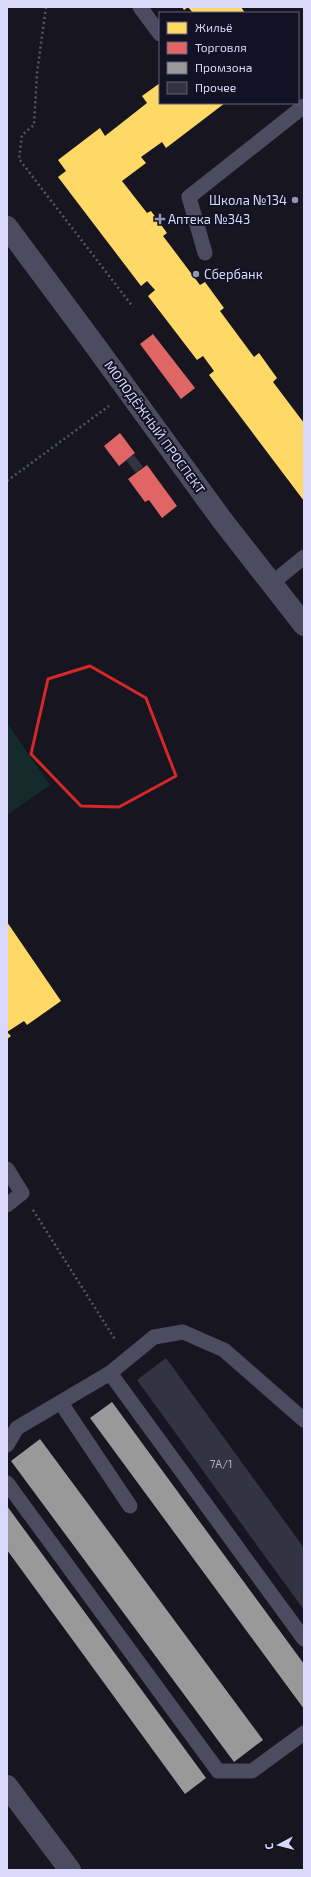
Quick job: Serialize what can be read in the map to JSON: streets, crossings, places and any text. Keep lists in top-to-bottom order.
{
  "streets": {
    "street": ["МОЛОДЁЖНЫЙ ПРОСПЕКТ"]
  },
  "places": {
    "other": ["Школа №134", "Сбербанк"],
    "health": ["Аптека №343"]
  },
  "house_numbers": ["7А/1"],
  "legend": [
    "Жильё",
    "Торговля",
    "Промзона",
    "Прочее"
  ],
  "north": "left"
}
